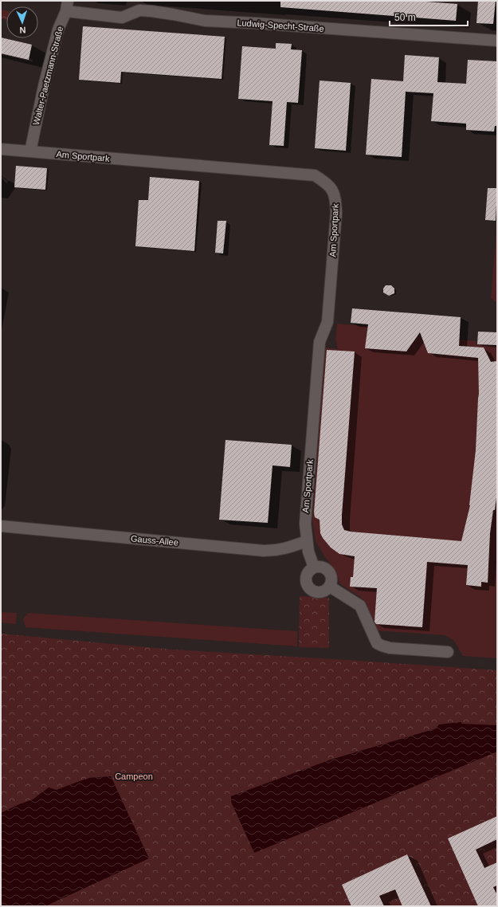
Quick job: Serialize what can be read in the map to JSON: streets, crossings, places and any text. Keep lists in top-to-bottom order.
{
  "streets": {
    "street": [
      "Ludwig-Specht-Straße",
      "Walter-Paetzmann-Straße",
      "Am Sportpark",
      "Gauss-Allee"
    ]
  },
  "crossings": [
    ["Ludwig-Specht-Straße", "Walter-Paetzmann-Straße"],
    ["Walter-Paetzmann-Straße", "Am Sportpark"],
    ["Am Sportpark", "Gauss-Allee"]
  ],
  "parks": ["Campeon"],
  "scale_bar": "50 m",
  "north": "bottom"
}
